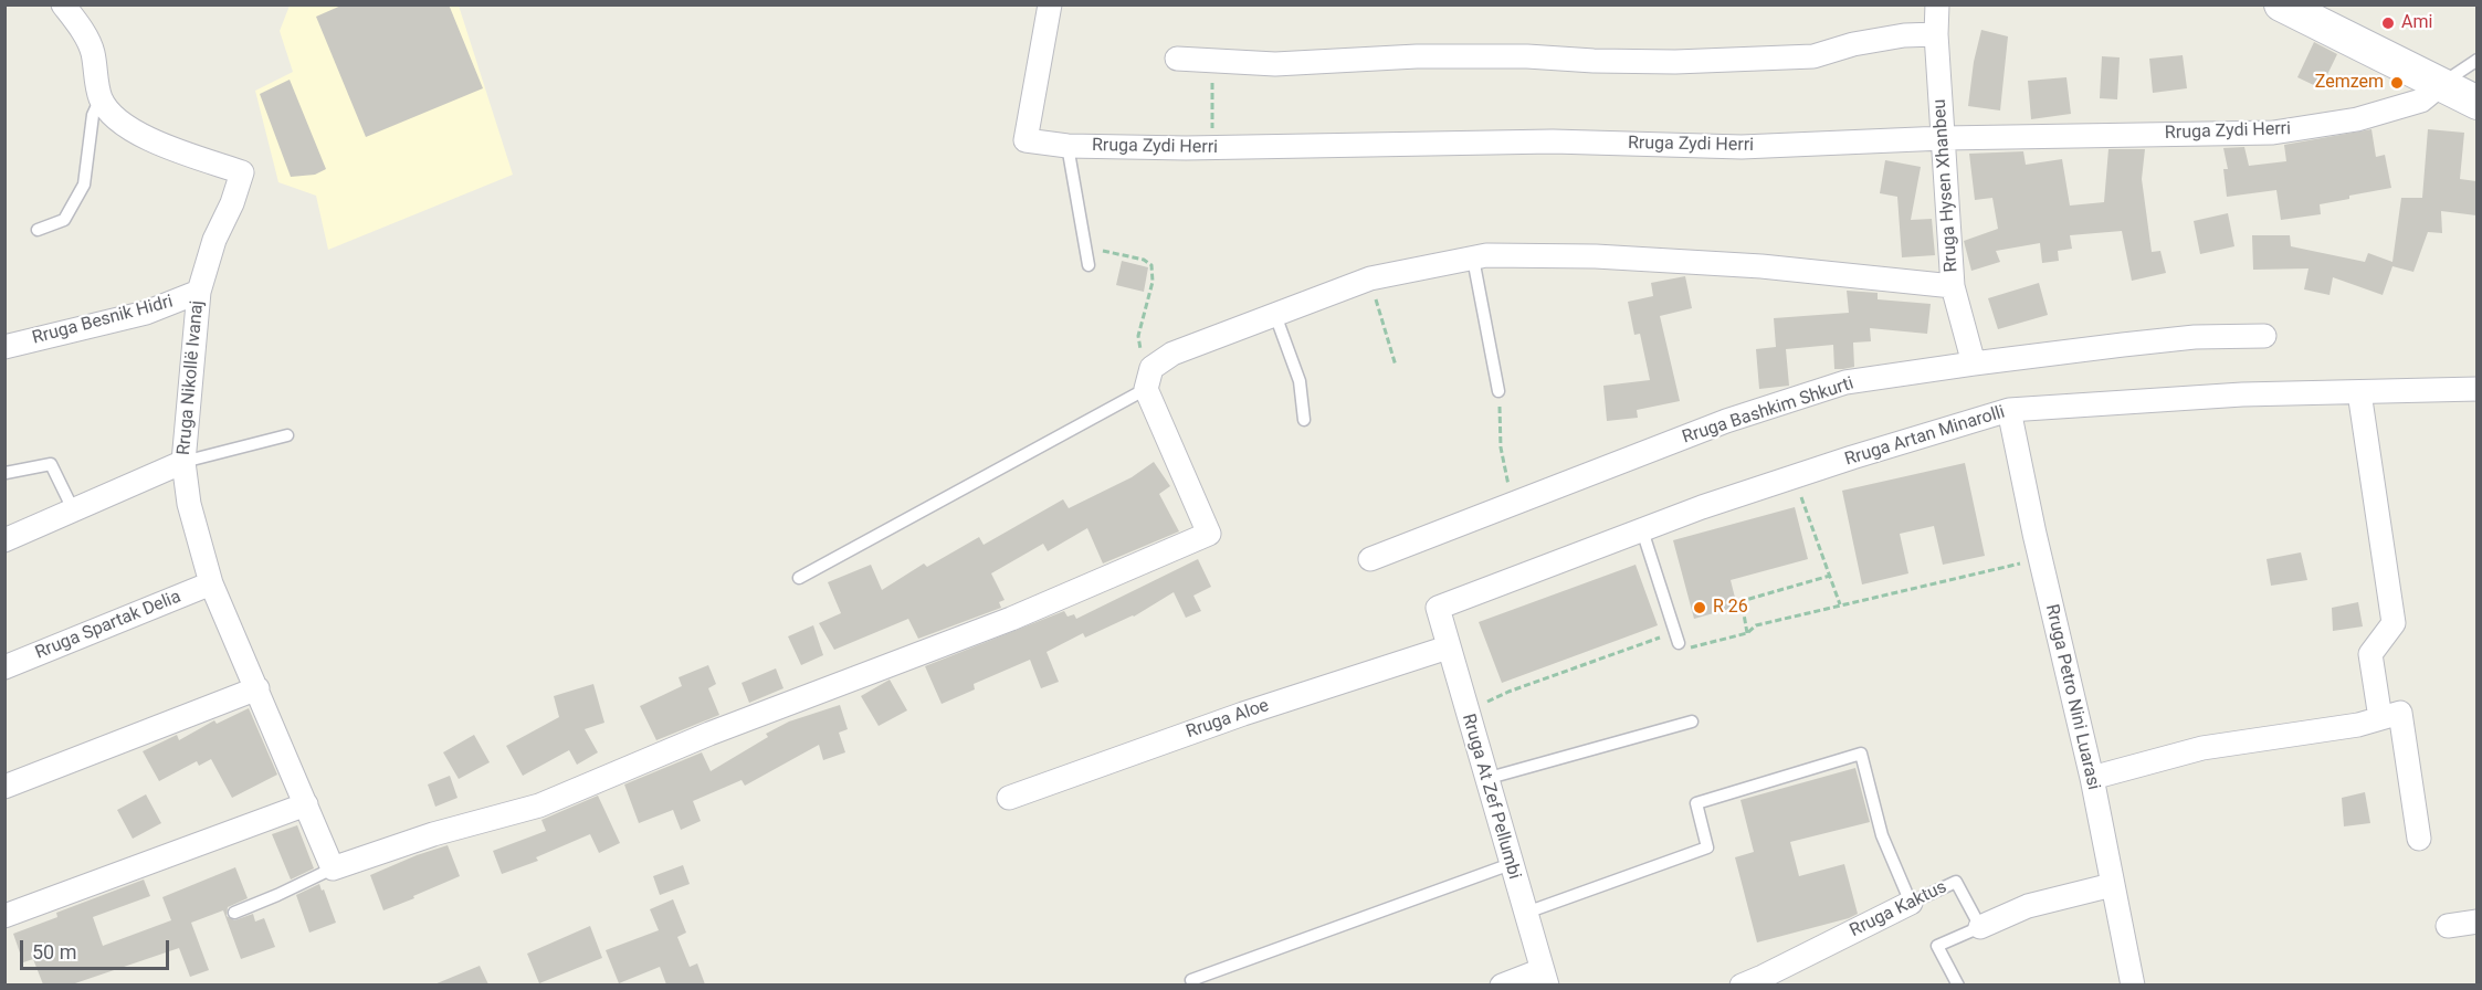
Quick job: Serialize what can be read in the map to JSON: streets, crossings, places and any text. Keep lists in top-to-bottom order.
{
  "streets": {
    "street": [
      "Rruga Zydi Herri",
      "Rruga Hysen Xhanbeu",
      "Rruga Besnik Hidri",
      "Rruga Nikollë Ivanaj",
      "Rruga Bashkim Shkurti",
      "Rruga Artan Minarolli",
      "Rruga Spartak Delia",
      "Rruga Petro Nini Luarasi",
      "Rruga Aloe",
      "Rruga At Zef Pellumbi",
      "Rruga Kaktus"
    ]
  },
  "crossings": [
    ["Rruga Zydi Herri", "Rruga Hysen Xhanbeu"],
    ["Rruga Hysen Xhanbeu", "Rruga Bashkim Shkurti"],
    ["Rruga Besnik Hidri", "Rruga Nikollë Ivanaj"],
    ["Rruga Nikollë Ivanaj", "Rruga Spartak Delia"],
    ["Rruga Artan Minarolli", "Rruga Petro Nini Luarasi"],
    ["Rruga Artan Minarolli", "Rruga At Zef Pellumbi"],
    ["Rruga Aloe", "Rruga At Zef Pellumbi"]
  ],
  "places": ["Ami", "Zemzem", "R 26"],
  "scale_bar": "50 m"
}
